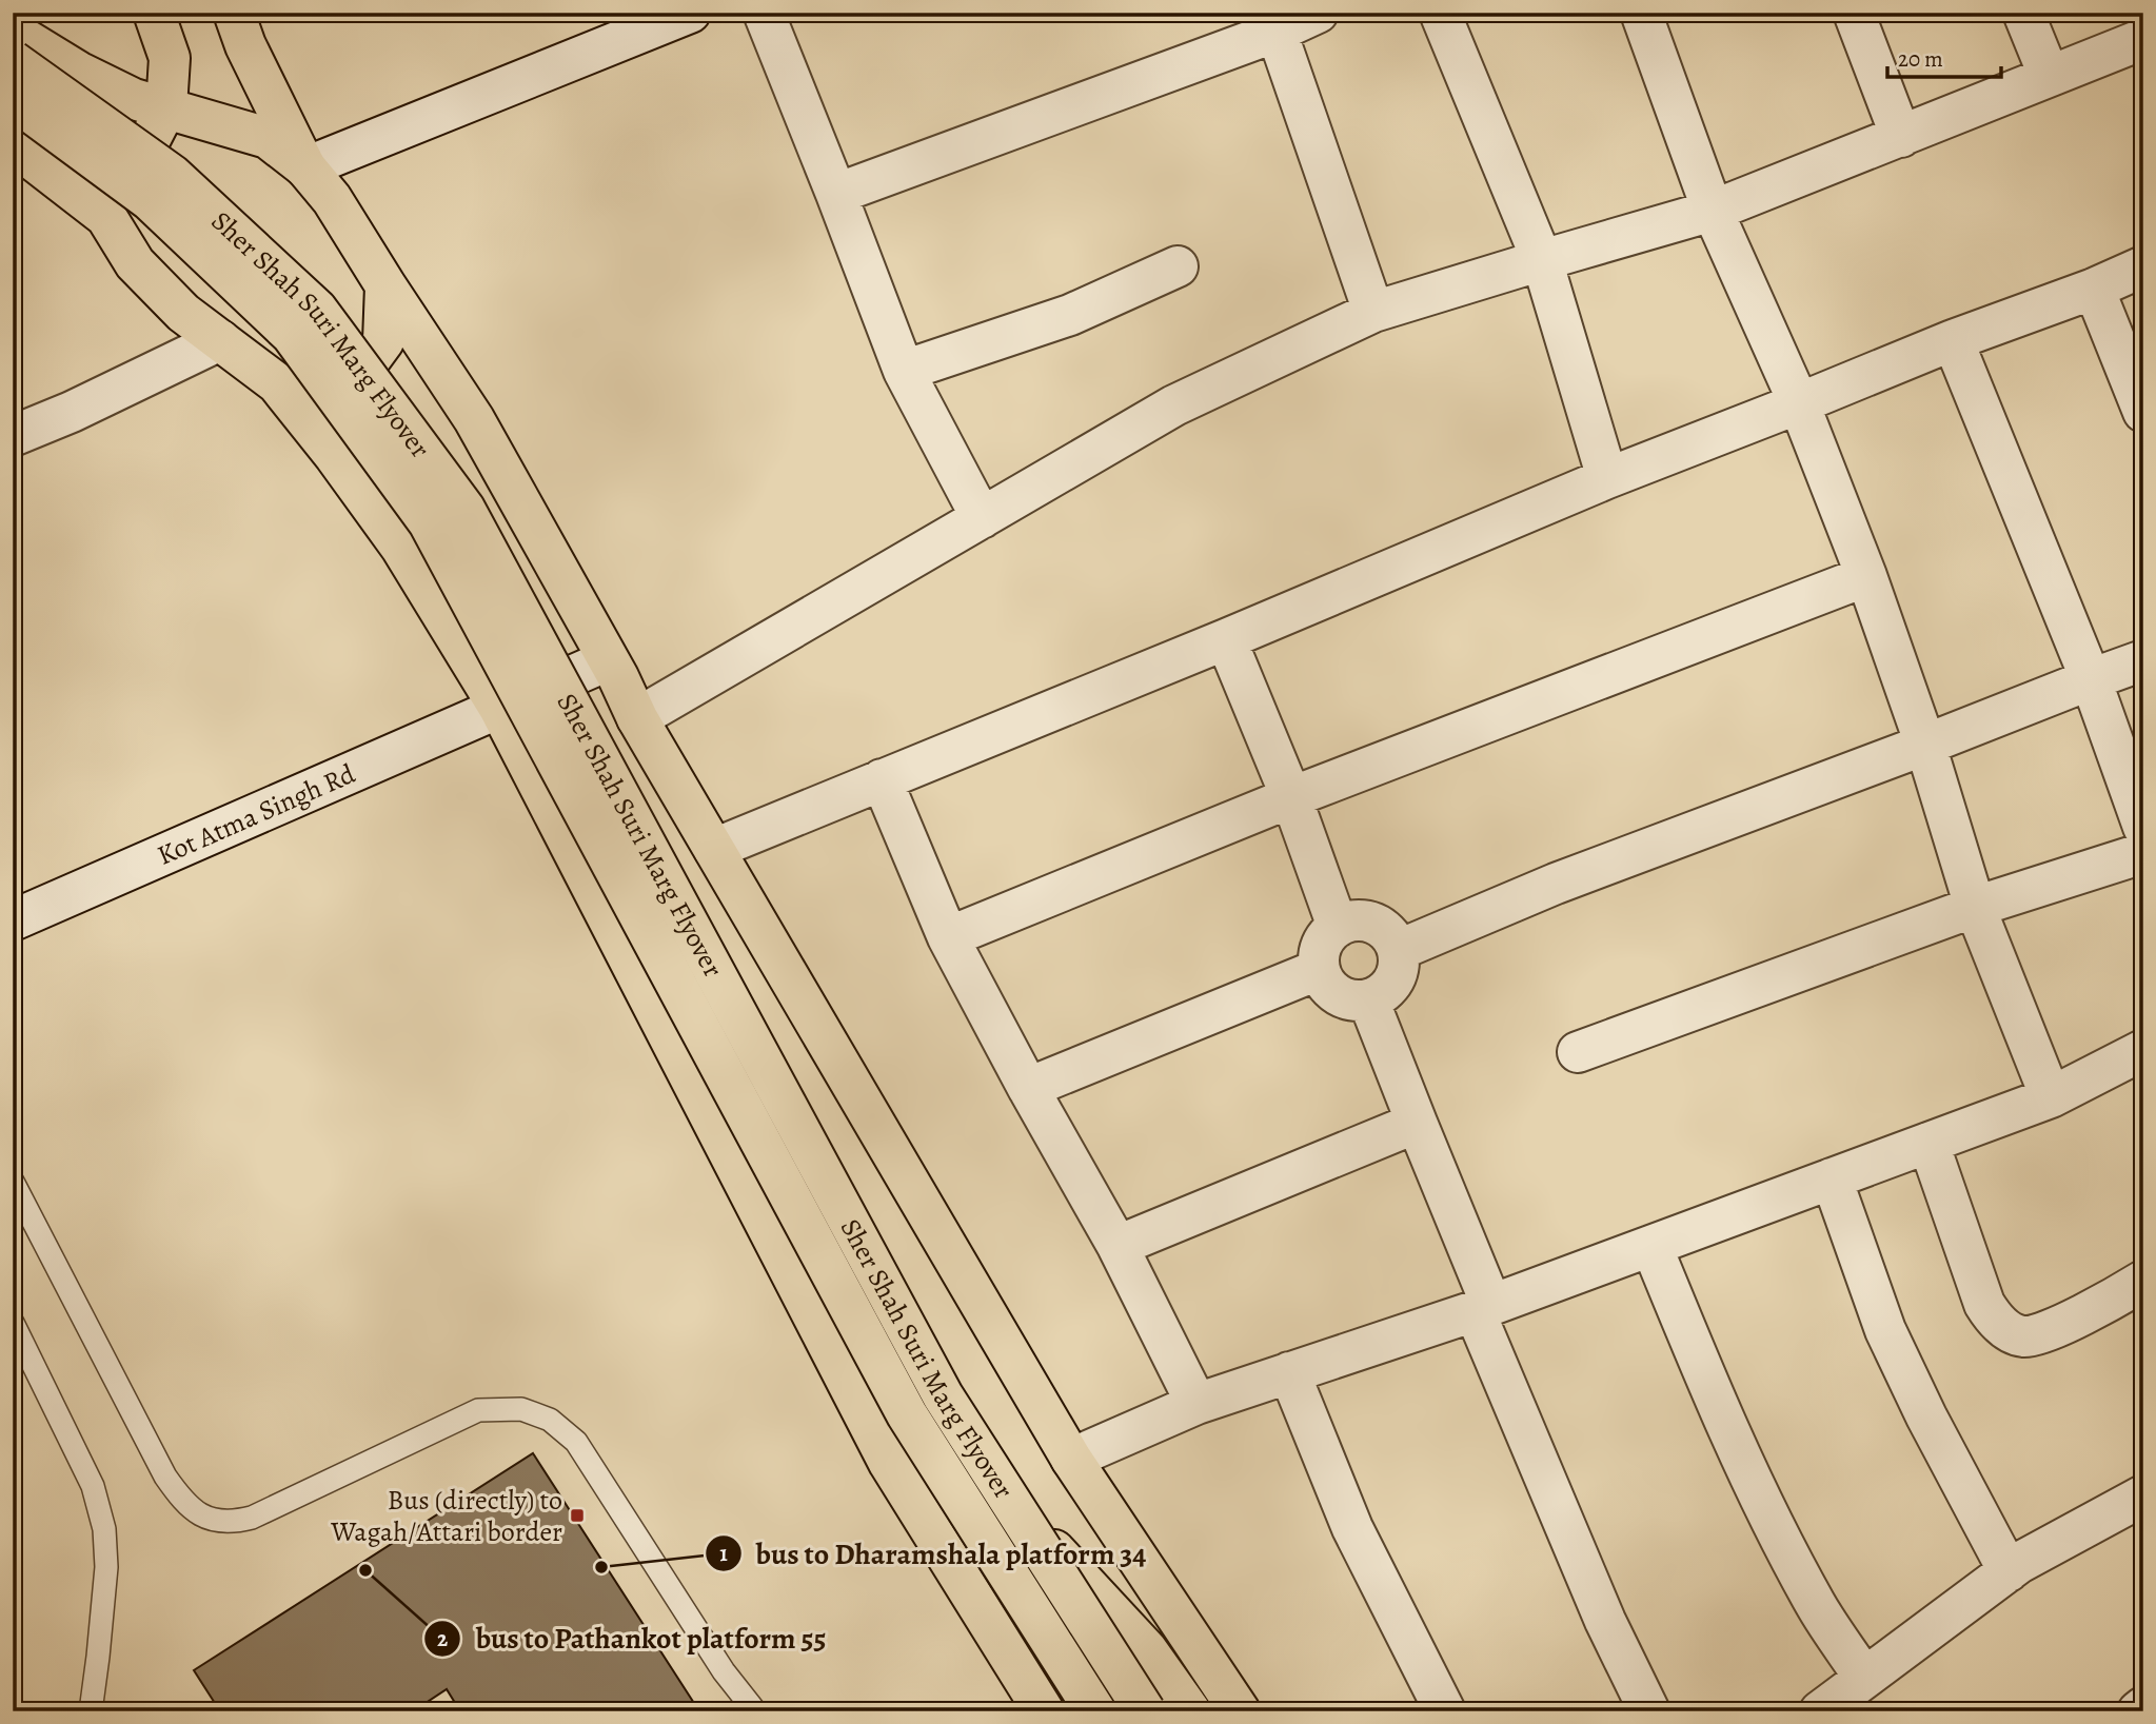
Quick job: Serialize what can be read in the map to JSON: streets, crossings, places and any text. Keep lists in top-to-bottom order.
{
  "streets": {
    "main road": ["Sher Shah Suri Marg Flyover"],
    "street": ["Kot Atma Singh Rd"]
  },
  "places": {
    "transit": ["Bus (directly) to Wagah/Attari border"],
    "other": ["bus to Dharamshala platform 34", "bus to Pathankot platform 55"]
  },
  "scale_bar": "20 m"
}
